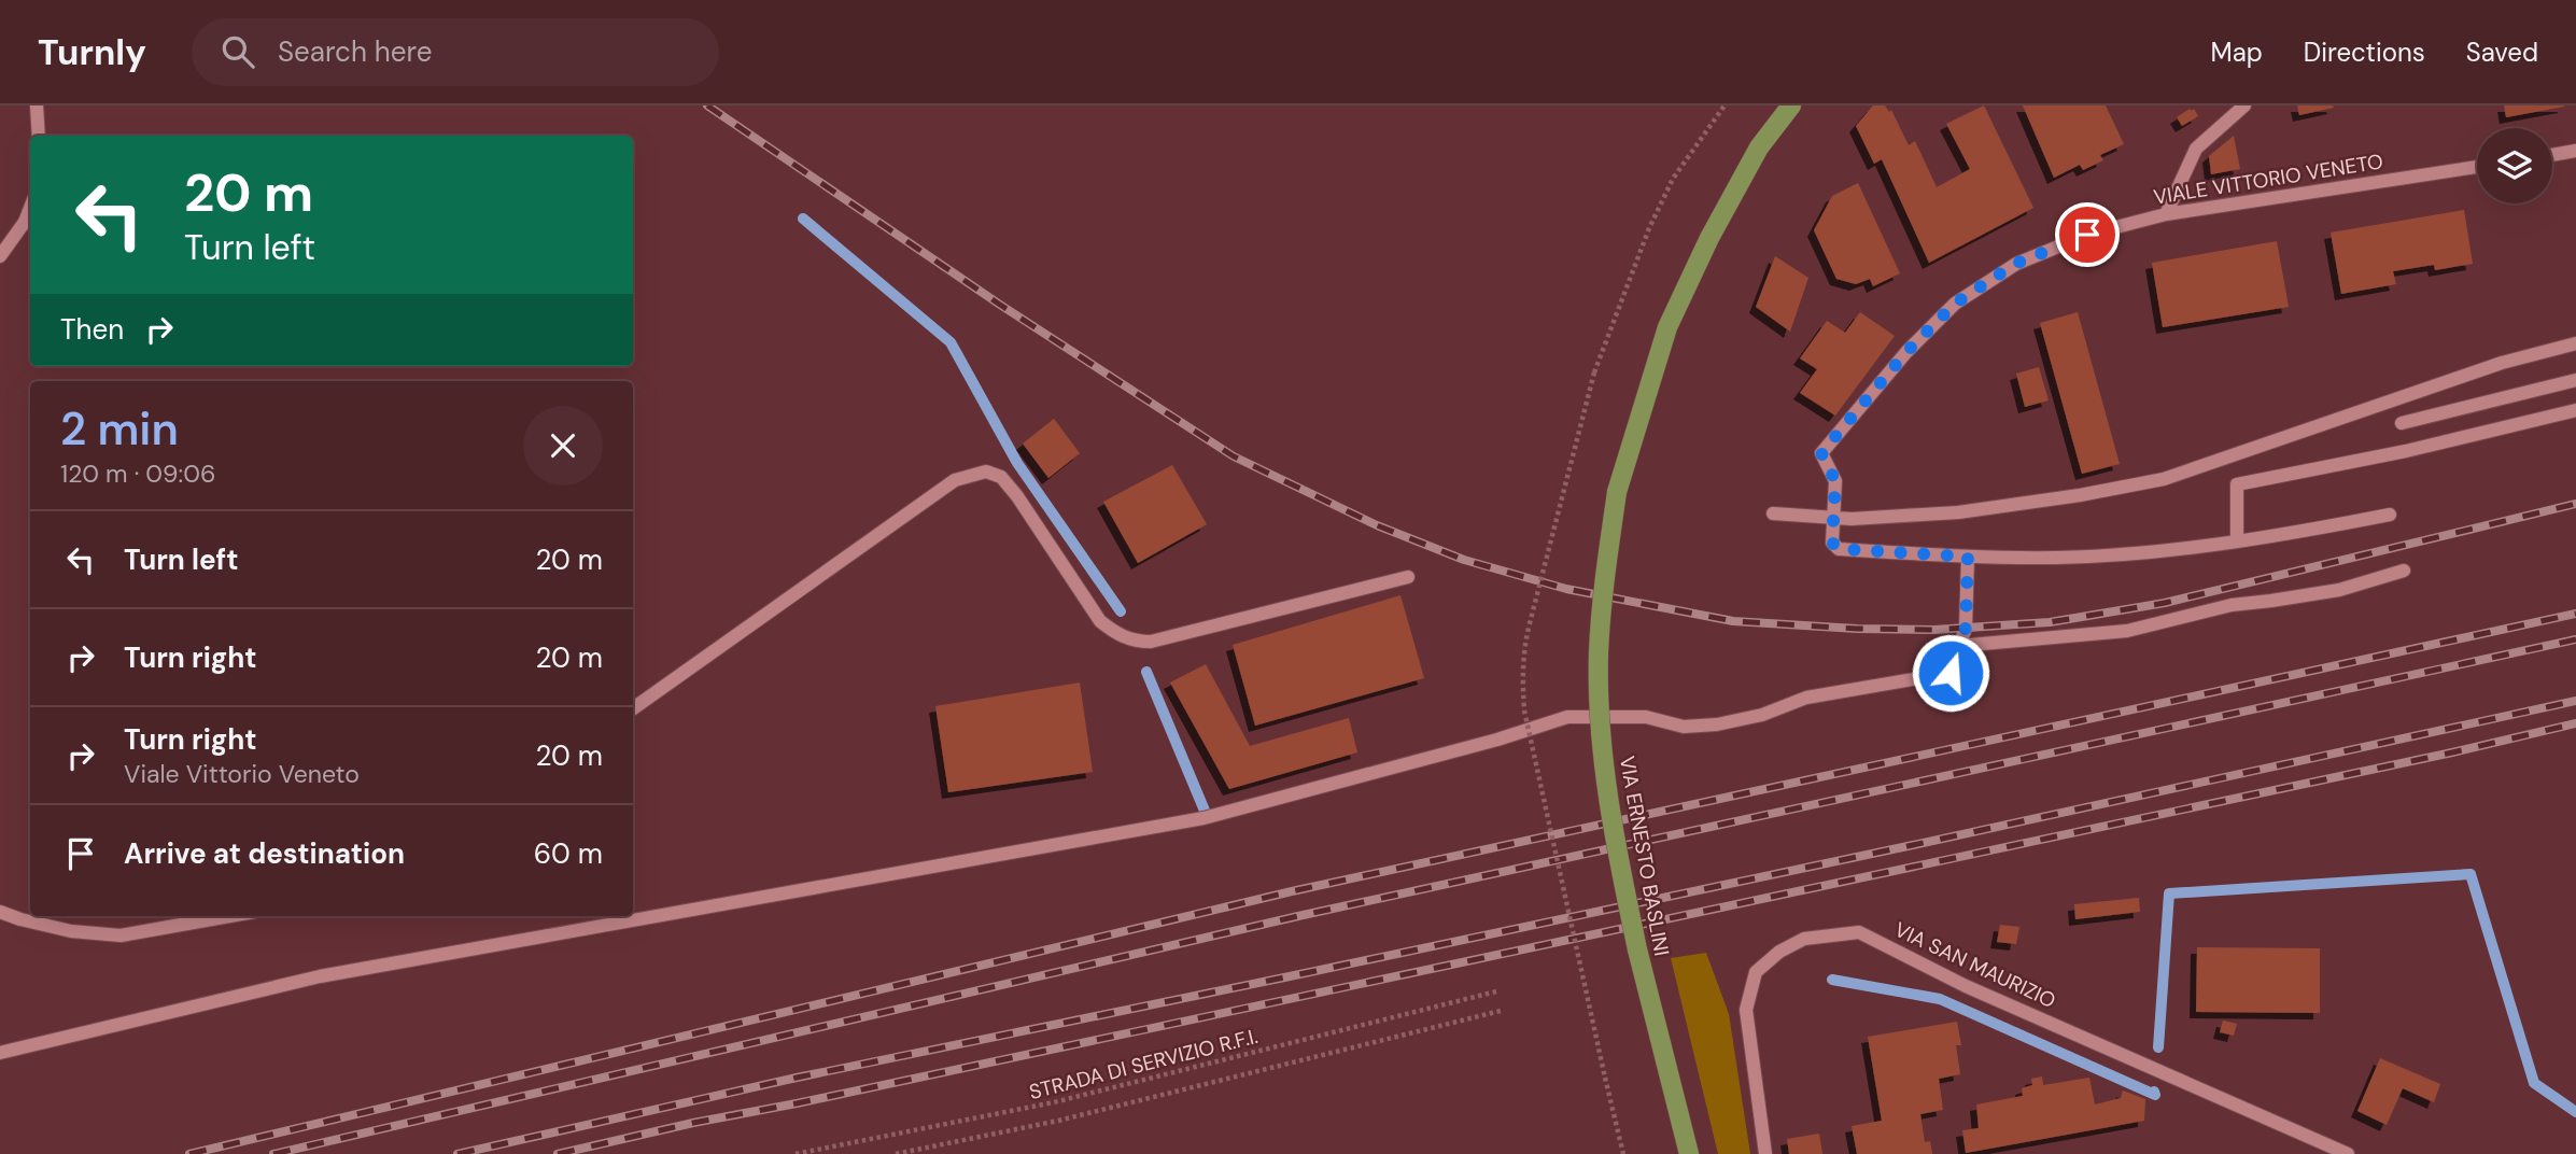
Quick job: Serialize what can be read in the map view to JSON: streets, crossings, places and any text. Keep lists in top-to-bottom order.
{
  "streets": {
    "main road": ["VIA ERNESTO BASLINI"],
    "street": ["VIALE VITTORIO VENETO", "VIA SAN MAURIZIO"],
    "path": ["STRADA DI SERVIZIO R.F.I."]
  },
  "page": {
    "header": "Turnly",
    "search": "Search here",
    "nav": ["Map", "Directions", "Saved"],
    "turn": ["20 m", "Turn left"],
    "then": "Then",
    "heading": ["2 min", "120 m · 09:06"],
    "list": [
      {
        "name": "Turn left",
        "value": "20 m"
      },
      {
        "name": "Turn right",
        "value": "20 m"
      },
      {
        "name": "Turn right",
        "note": "Viale Vittorio Veneto",
        "value": "20 m"
      },
      {
        "name": "Arrive at destination",
        "value": "60 m"
      }
    ]
  }
}
